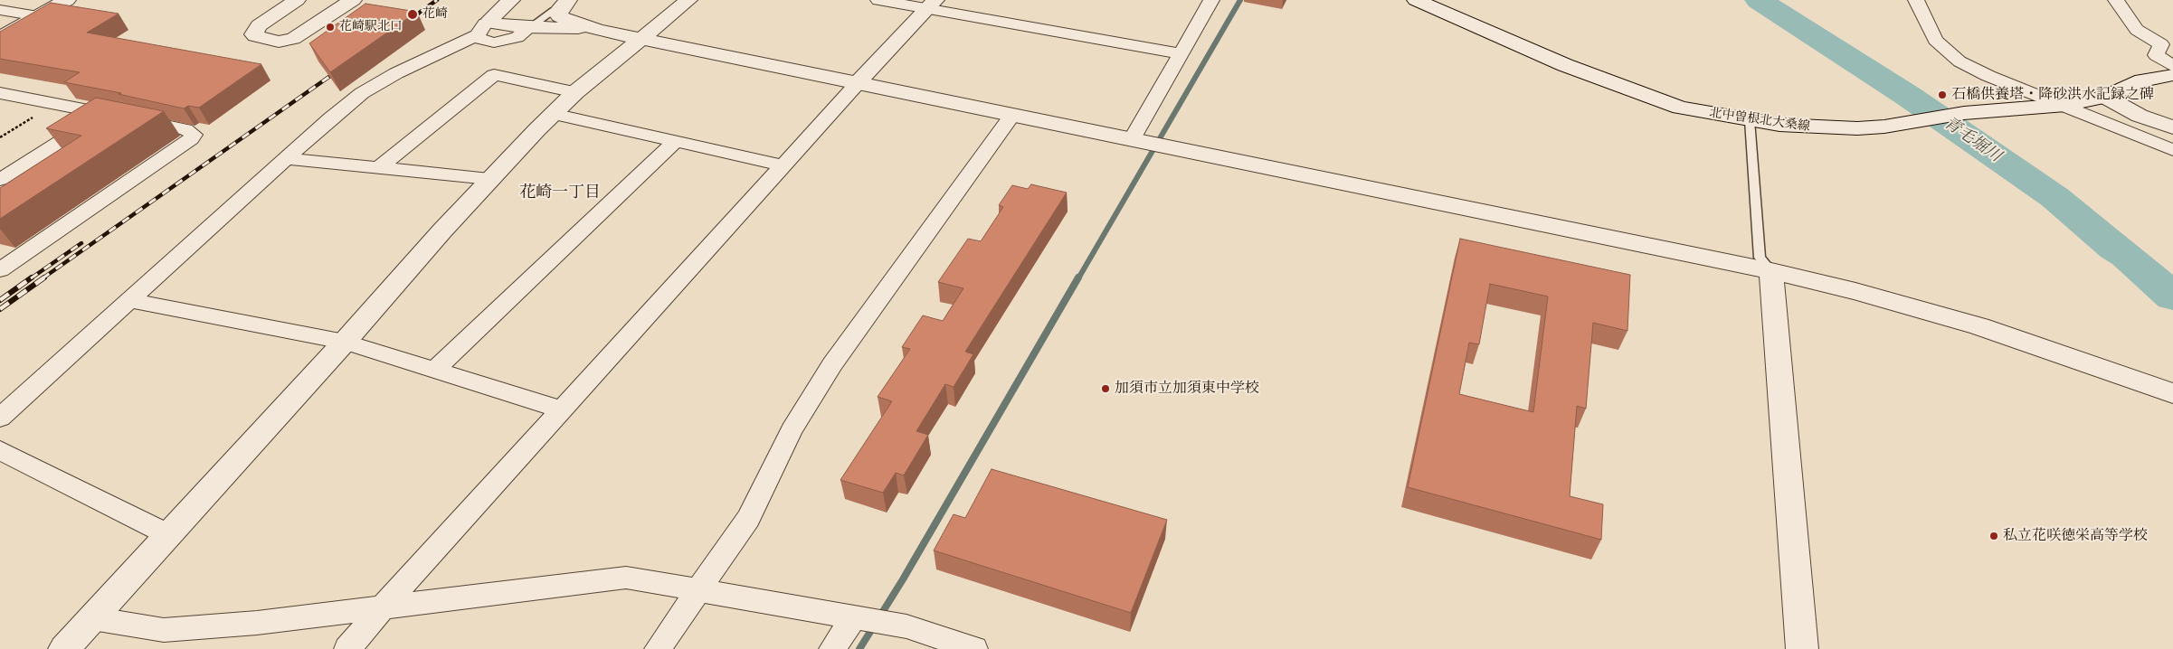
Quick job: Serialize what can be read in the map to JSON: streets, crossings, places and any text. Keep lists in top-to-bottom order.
{
  "streets": {
    "street": ["北中曽根北大桑線"]
  },
  "districts": ["花崎一丁目"],
  "water": ["青毛堀川"],
  "places": [
    "花崎",
    "花崎駅北口",
    "石橋供養塔・降砂洪水記録之碑",
    "加須市立加須東中学校",
    "私立花咲徳栄高等学校"
  ]
}
